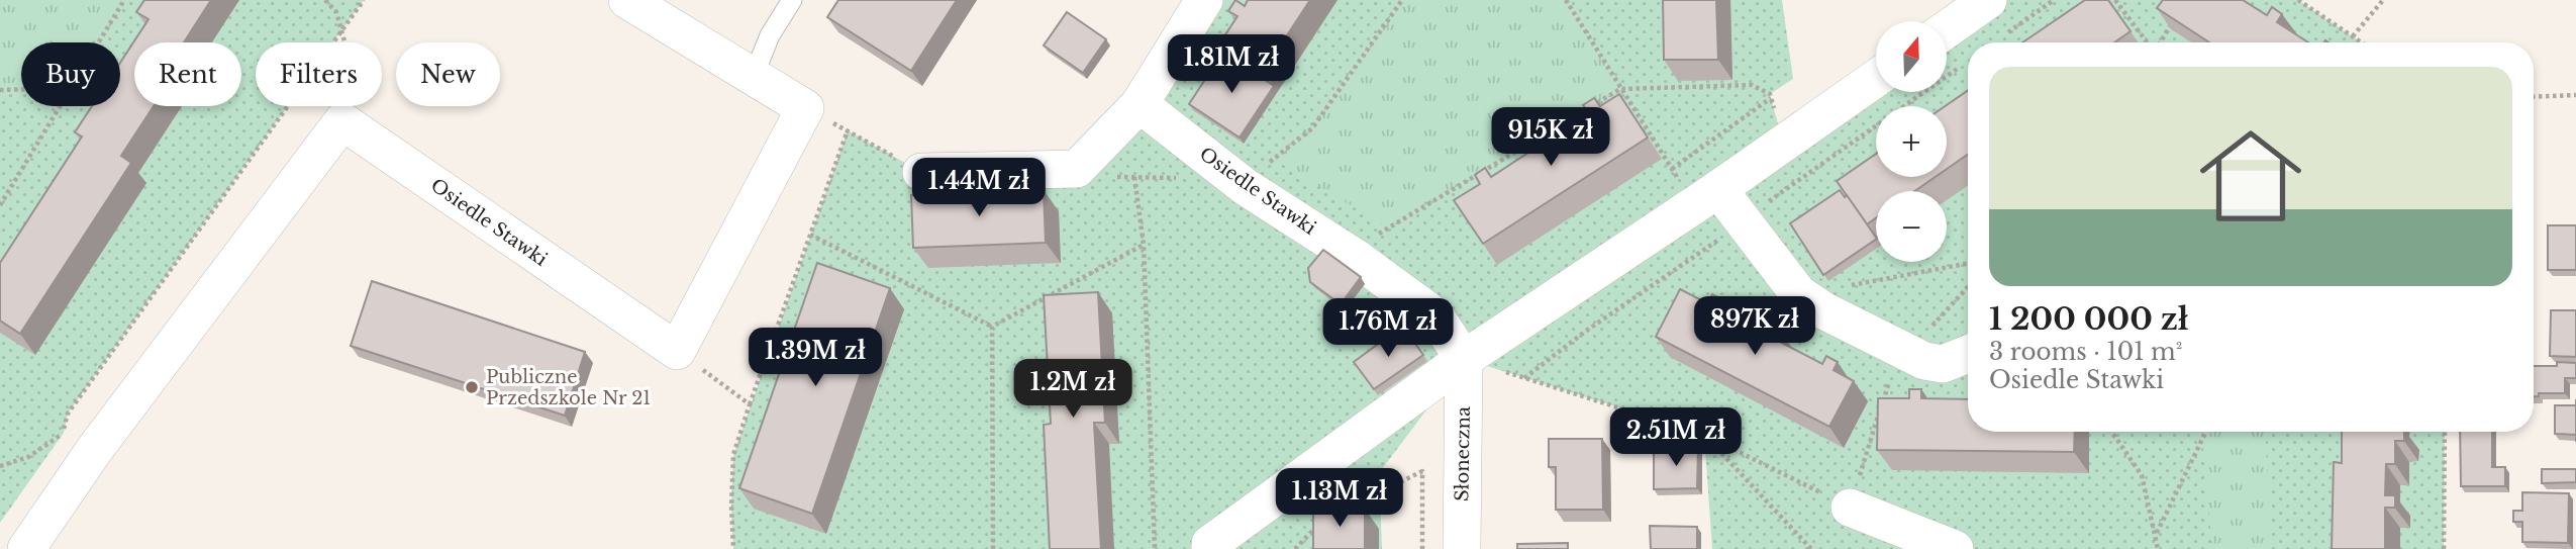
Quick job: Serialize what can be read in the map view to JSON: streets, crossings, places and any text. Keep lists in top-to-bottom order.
{
  "streets": {
    "street": ["Osiedle Stawki", "Słoneczna"]
  },
  "crossings": [
    ["Osiedle Stawki", "Słoneczna"]
  ],
  "places": ["Publiczne Przedszkole Nr 21"],
  "north": "top",
  "page": {
    "map_buttons": ["+", "−"],
    "price": [
      "1.81M zł",
      "915K zł",
      "1.44M zł",
      "897K zł",
      "1.76M zł",
      "1.39M zł",
      "1.2M zł",
      "2.51M zł",
      "1.13M zł"
    ],
    "chip": [
      "Buy",
      "Rent",
      "Filters",
      "New"
    ],
    "list": [
      {
        "name": "1 200 000 zł",
        "note": "3 rooms · 101 m² · Osiedle Stawki"
      }
    ]
  }
}
